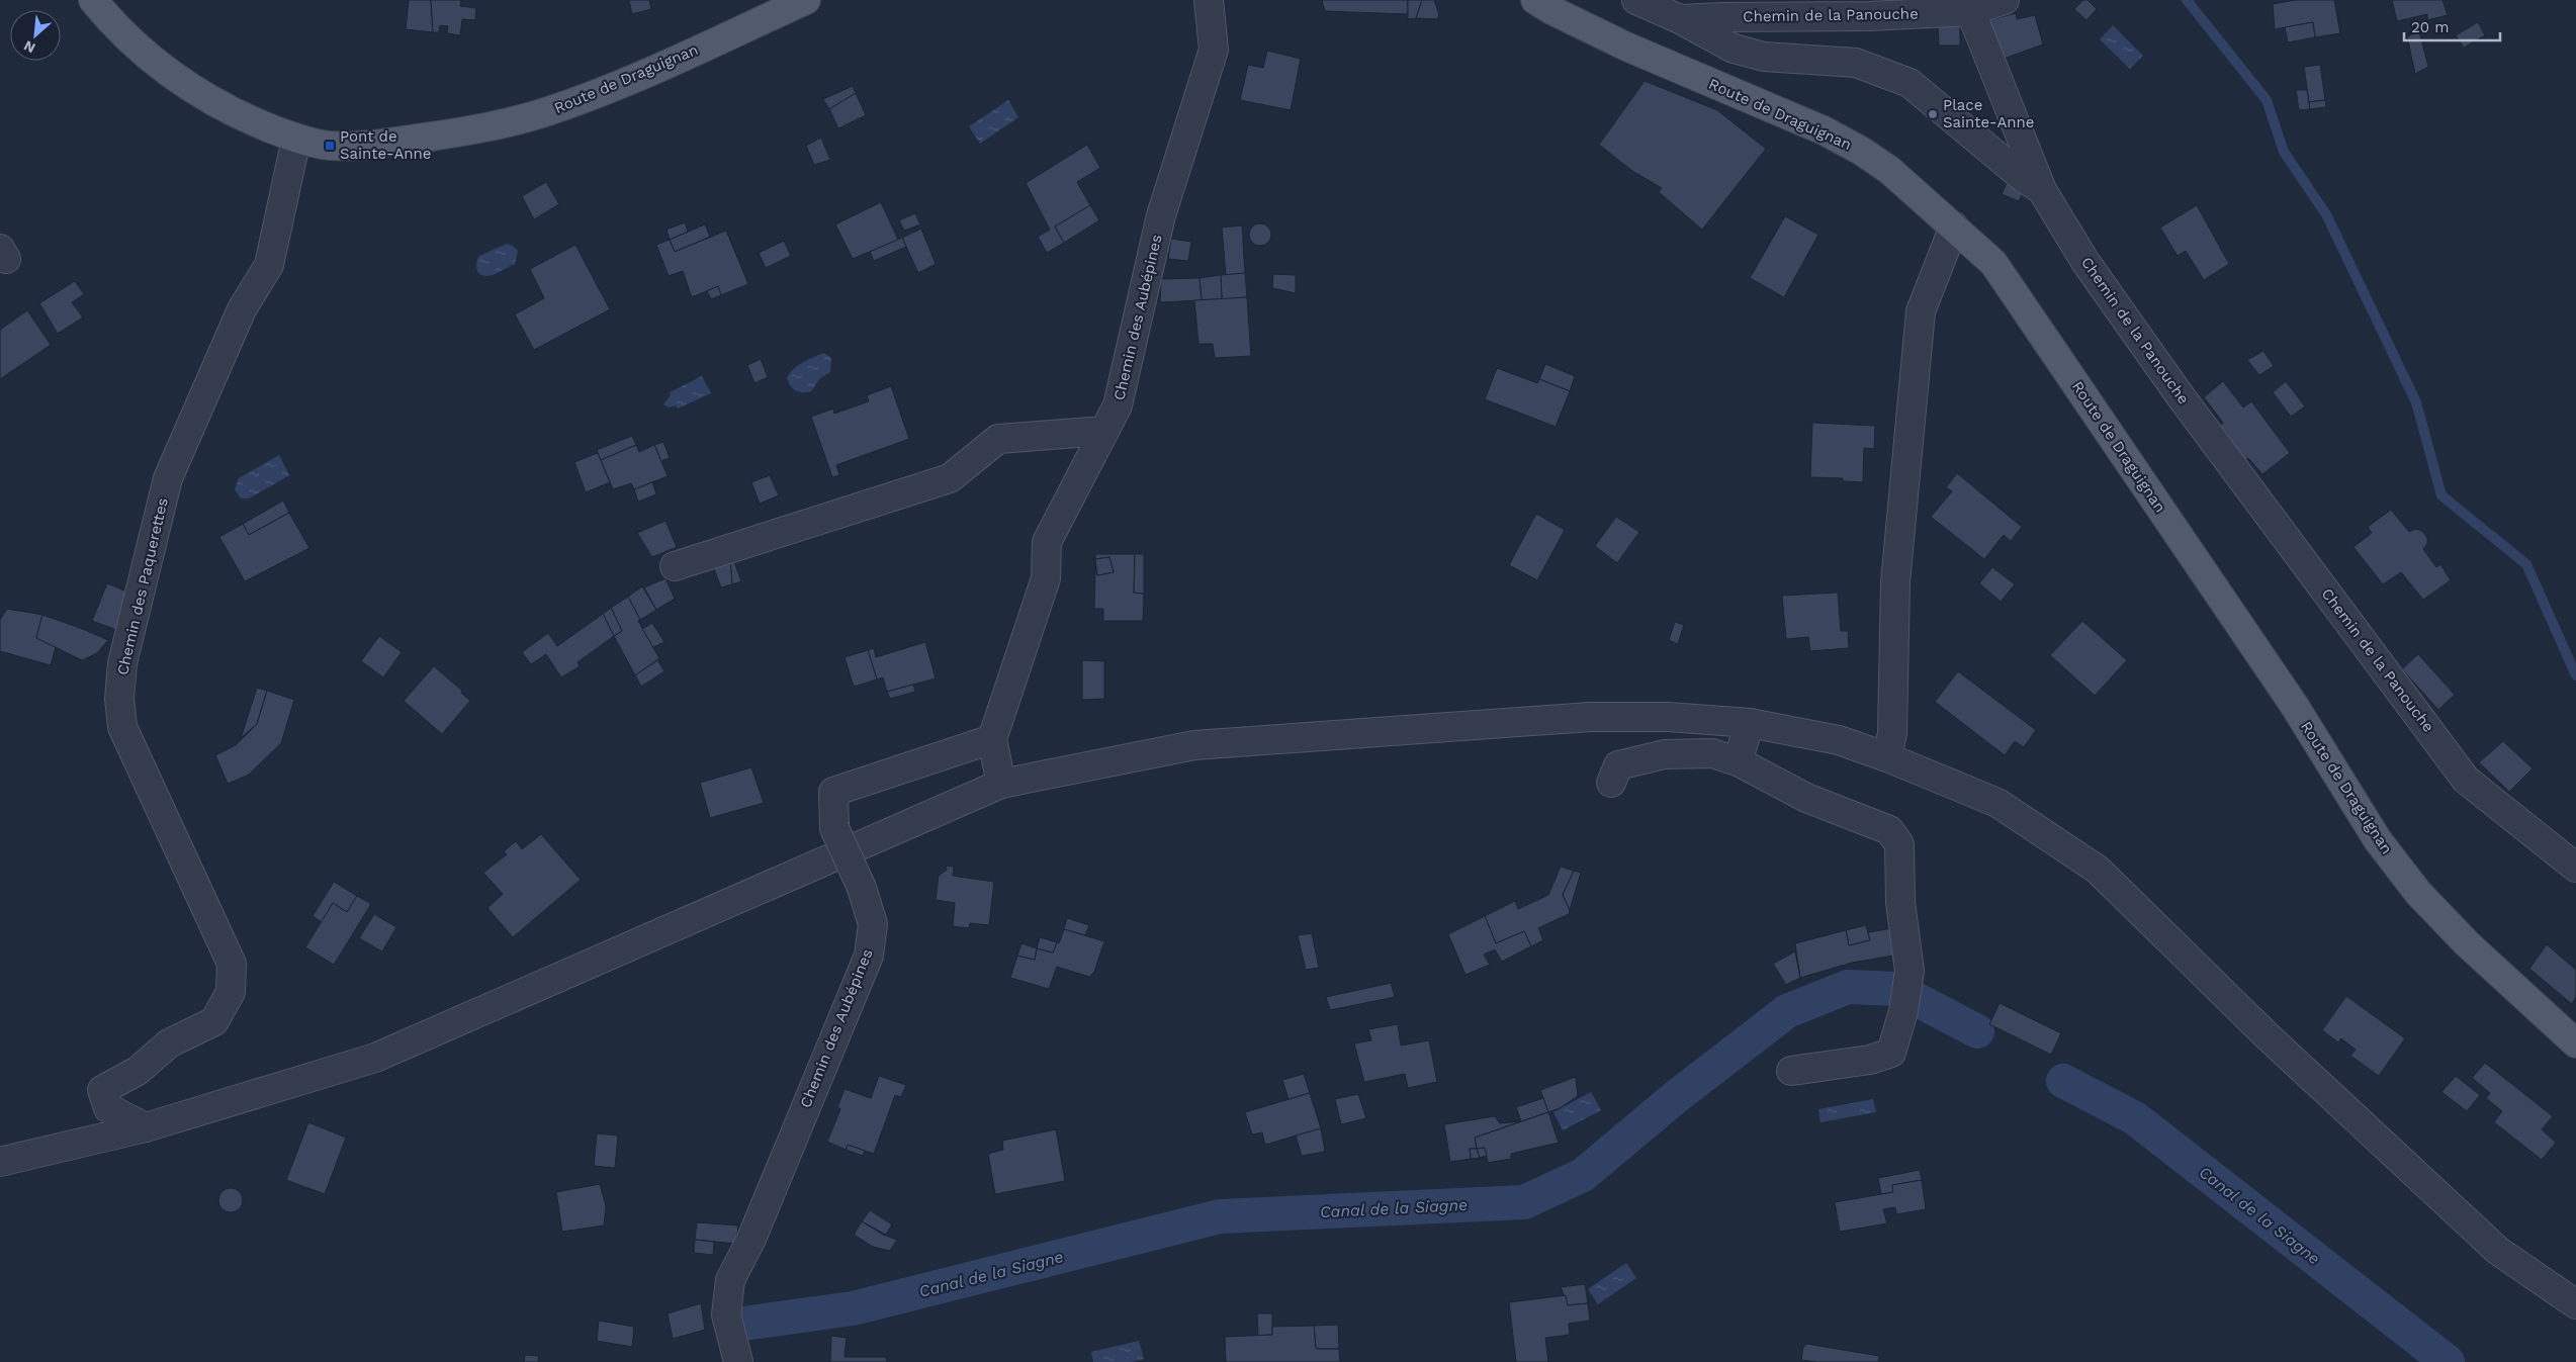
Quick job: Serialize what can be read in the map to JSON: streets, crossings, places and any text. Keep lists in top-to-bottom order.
{
  "streets": {
    "main road": ["Route de Draguignan"],
    "street": ["Chemin de la Panouche", "Chemin des Aubépines", "Chemin des Paquerettes"]
  },
  "crossings": [
    ["Route de Draguignan", "Chemin des Paquerettes"]
  ],
  "water": ["Canal de la Siagne"],
  "places": {
    "other": ["Place Sainte-Anne"],
    "transit": ["Pont de Sainte-Anne"]
  },
  "scale_bar": "20 m",
  "north": "bottom left"
}
